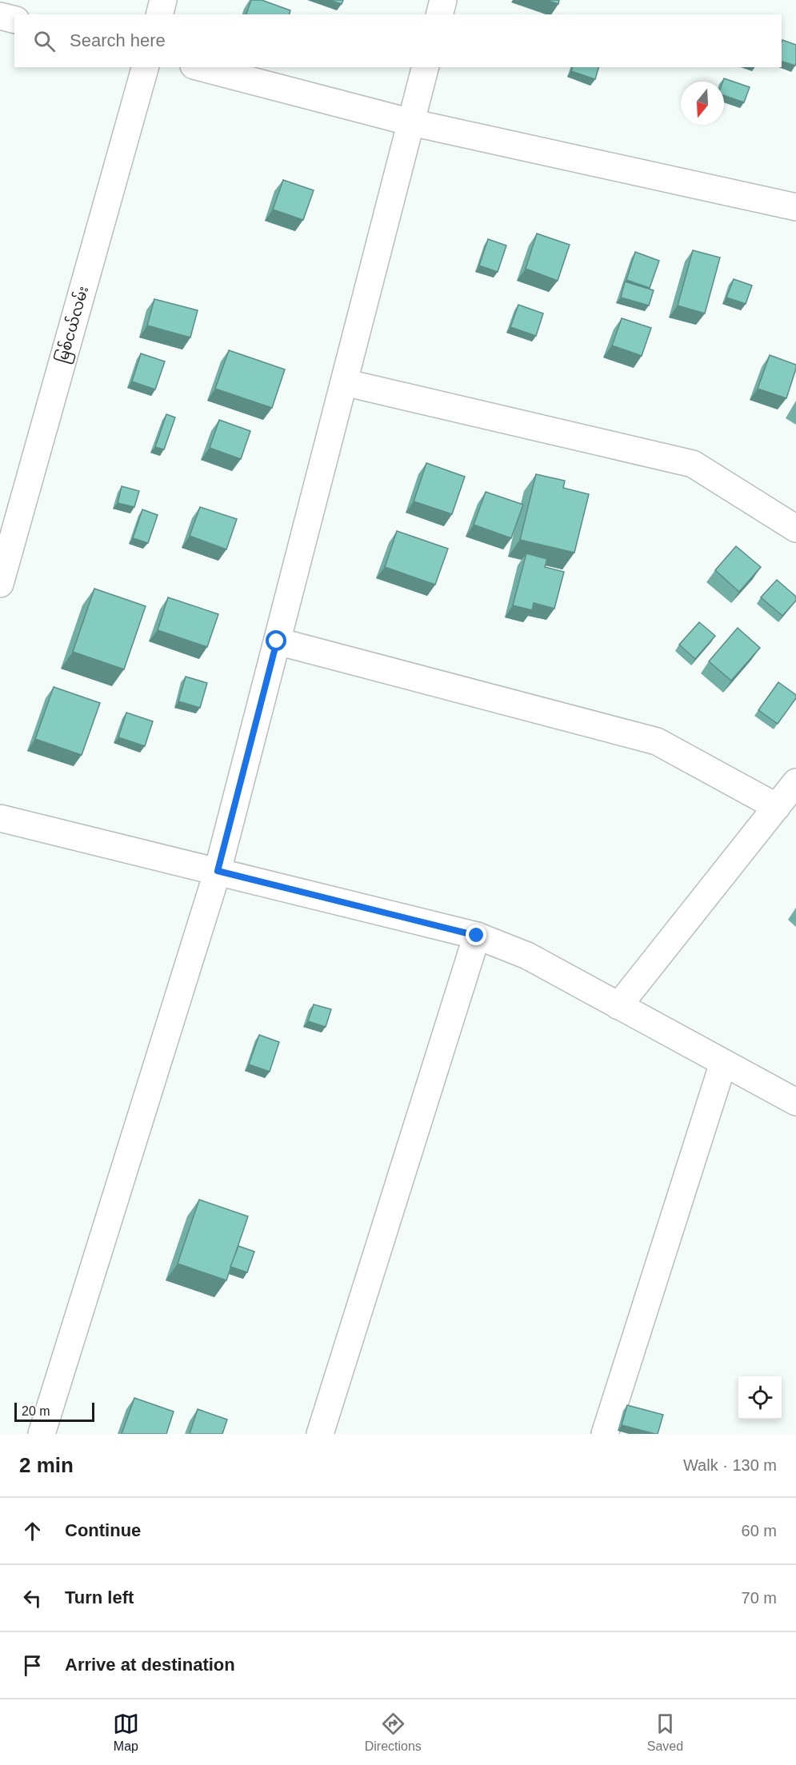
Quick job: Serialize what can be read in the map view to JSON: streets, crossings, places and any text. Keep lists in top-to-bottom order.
{
  "streets": {
    "street": ["မြစ်ငယ်လမ်း"]
  },
  "scale_bar": "20 m",
  "north": "bottom",
  "page": {
    "search": "Search here",
    "scale": "20 m",
    "heading": ["2 min", "Walk · 130 m"],
    "list": [
      ["Continue", "60 m"],
      ["Turn left", "70 m"],
      "Arrive at destination"
    ],
    "nav": ["Map", "Directions", "Saved"]
  }
}
